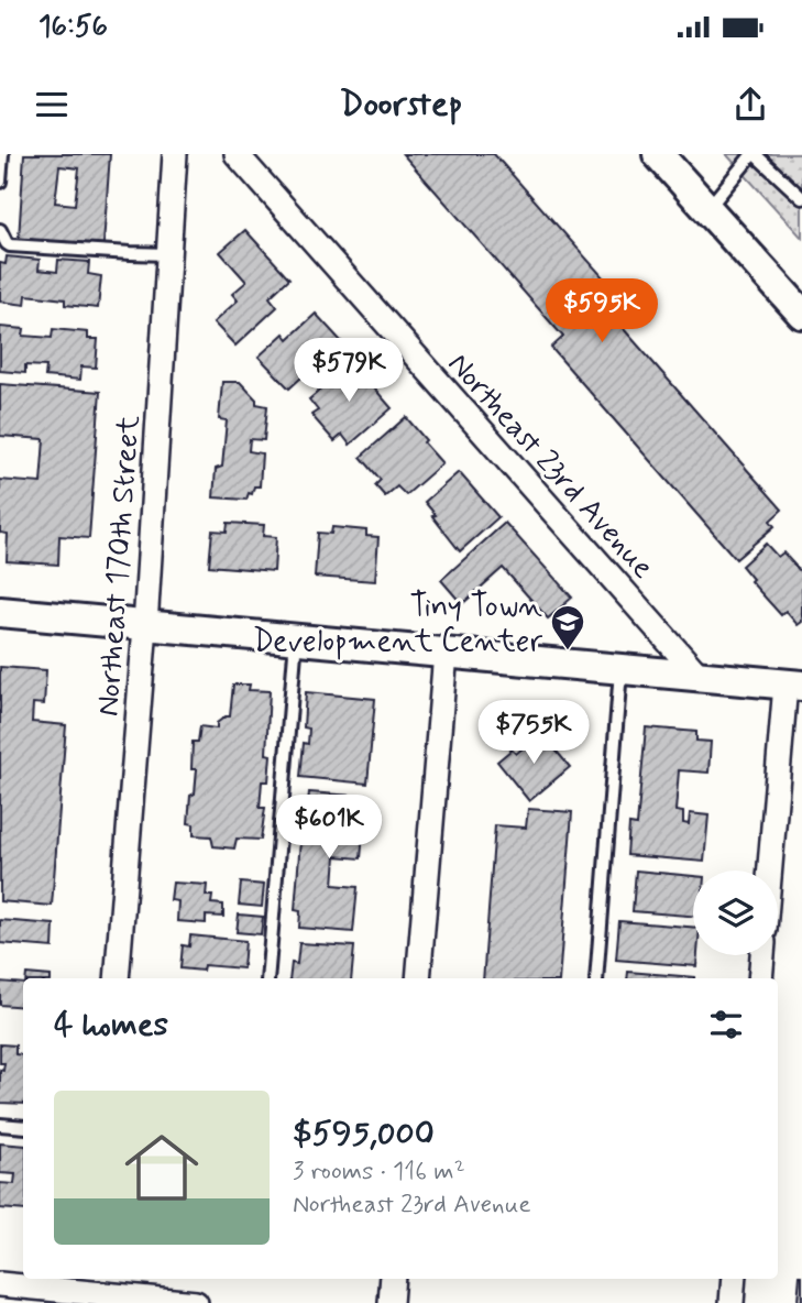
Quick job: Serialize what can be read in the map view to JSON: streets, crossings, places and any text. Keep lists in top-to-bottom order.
{
  "streets": {
    "street": ["Northeast 23rd Avenue", "Northeast 170th Street"]
  },
  "places": {
    "school or university": ["Tiny Town Development Center"]
  },
  "page": {
    "status": "16:56",
    "header": "Doorstep",
    "price": [
      "$595K",
      "$579K",
      "$755K",
      "$601K"
    ],
    "heading": "4 homes",
    "list": [
      {
        "name": "$595,000",
        "note": "3 rooms · 116 m² · Northeast 23rd Avenue"
      }
    ]
  }
}
